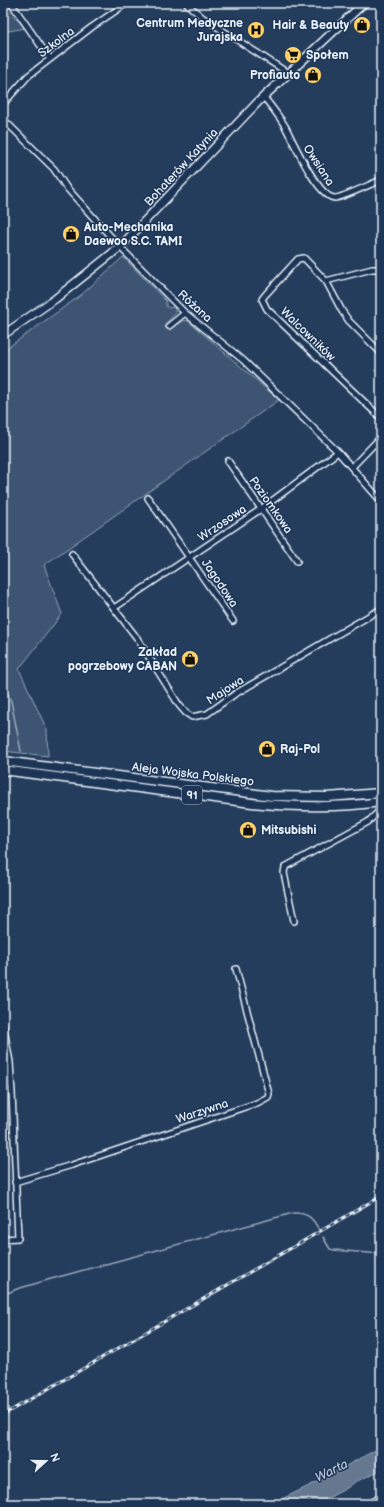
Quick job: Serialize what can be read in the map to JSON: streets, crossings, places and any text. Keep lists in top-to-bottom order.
{
  "streets": {
    "main road": ["Aleja Wojska Polskiego", "91"],
    "street": [
      "Szkolna",
      "Owsiana",
      "Bohaterów Katynia",
      "Różana",
      "Walcowników",
      "Poziomkowa",
      "Wrzosowa",
      "Jagodowa",
      "Majowa",
      "Warzywna"
    ]
  },
  "crossings": [
    ["Owsiana", "Bohaterów Katynia"],
    ["Bohaterów Katynia", "Różana"],
    ["Różana", "Wrzosowa"],
    ["Poziomkowa", "Wrzosowa"],
    ["Wrzosowa", "Jagodowa"],
    ["Wrzosowa", "Majowa"]
  ],
  "water": ["Warta"],
  "places": {
    "shop": [
      "Hair & Beauty",
      "Profiauto",
      "Auto-Mechanika Daewoo S.C. TAMI",
      "Zakład pogrzebowy CABAN",
      "Raj-Pol",
      "Mitsubishi"
    ],
    "hospital": ["Centrum Medyczne Jurajska"],
    "supermarket": ["Społem"]
  },
  "north": "right"
}
